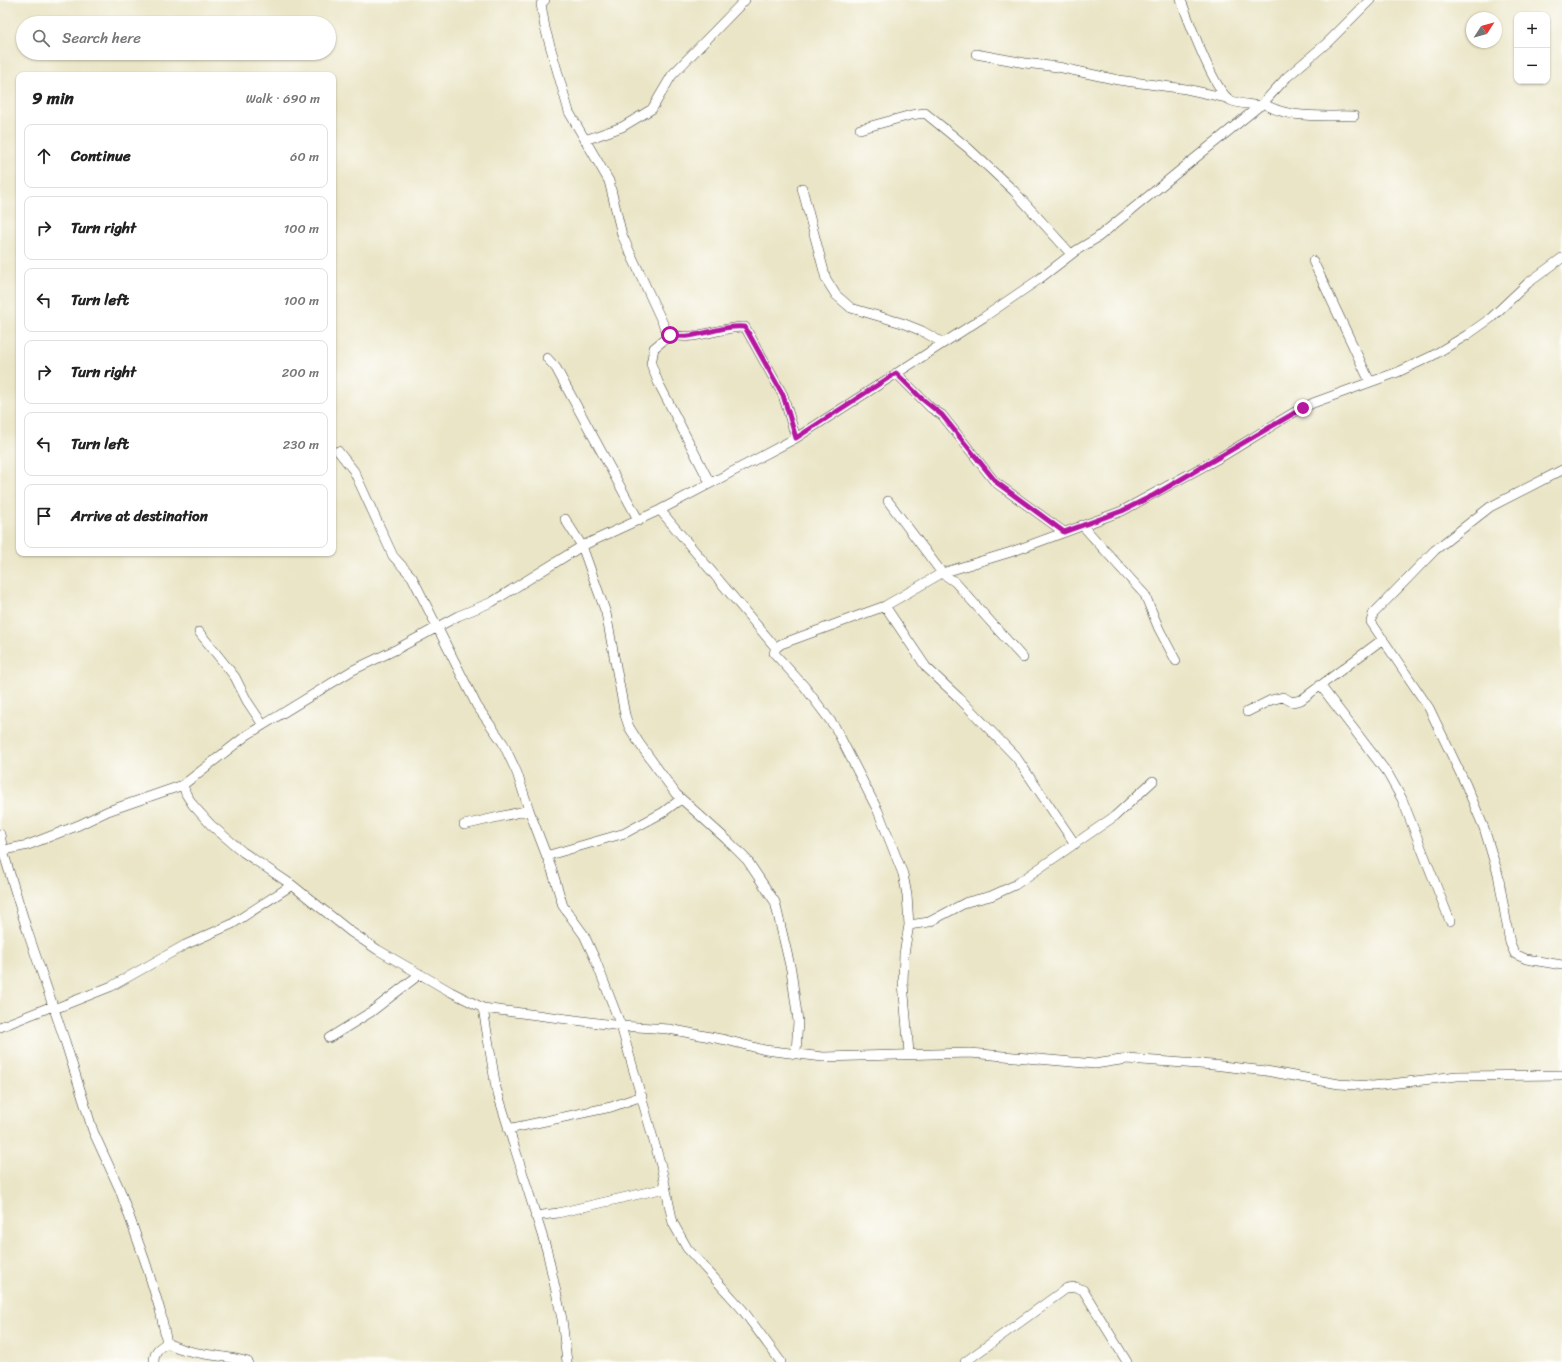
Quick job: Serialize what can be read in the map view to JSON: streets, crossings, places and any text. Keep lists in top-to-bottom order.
{
  "north": "top right",
  "page": {
    "map_buttons": ["+", "−"],
    "search": "Search here",
    "heading": ["9 min", "Walk · 690 m"],
    "list": [
      ["Continue", "60 m"],
      ["Turn right", "100 m"],
      ["Turn left", "100 m"],
      ["Turn right", "200 m"],
      ["Turn left", "230 m"],
      "Arrive at destination"
    ]
  }
}
